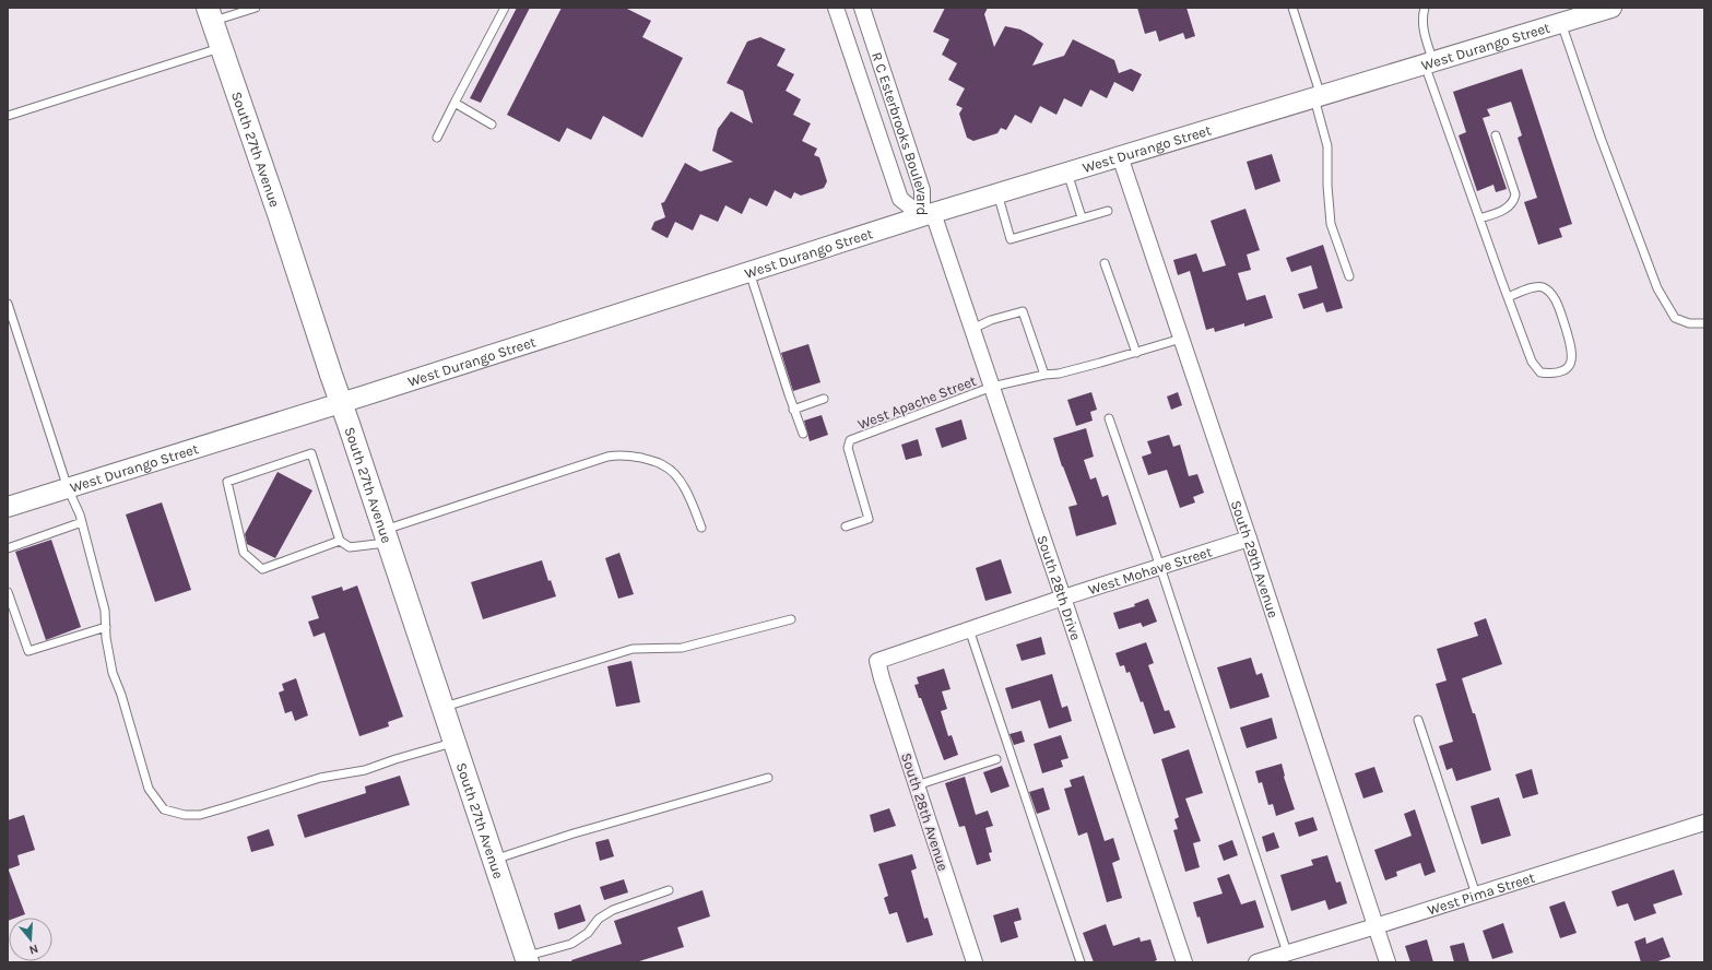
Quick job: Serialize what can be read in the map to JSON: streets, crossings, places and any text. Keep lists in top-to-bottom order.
{
  "streets": {
    "main road": ["South 27th Avenue"],
    "street": [
      "West Durango Street",
      "R C Esterbrooks Boulevard",
      "South 29th Avenue",
      "West Mohave Street",
      "South 28th Drive",
      "South 28th Avenue",
      "West Pima Street"
    ],
    "lane": ["West Apache Street"]
  },
  "crossings": [
    ["West Durango Street", "R C Esterbrooks Boulevard"],
    ["West Durango Street", "South 27th Avenue"],
    ["West Durango Street", "South 29th Avenue"],
    ["West Durango Street", "South 28th Drive"],
    ["R C Esterbrooks Boulevard", "South 28th Drive"],
    ["West Apache Street", "South 29th Avenue"],
    ["West Apache Street", "South 28th Drive"],
    ["South 29th Avenue", "West Mohave Street"],
    ["South 29th Avenue", "West Pima Street"],
    ["West Mohave Street", "South 28th Drive"],
    ["West Mohave Street", "South 28th Avenue"]
  ],
  "north": "bottom"
}
